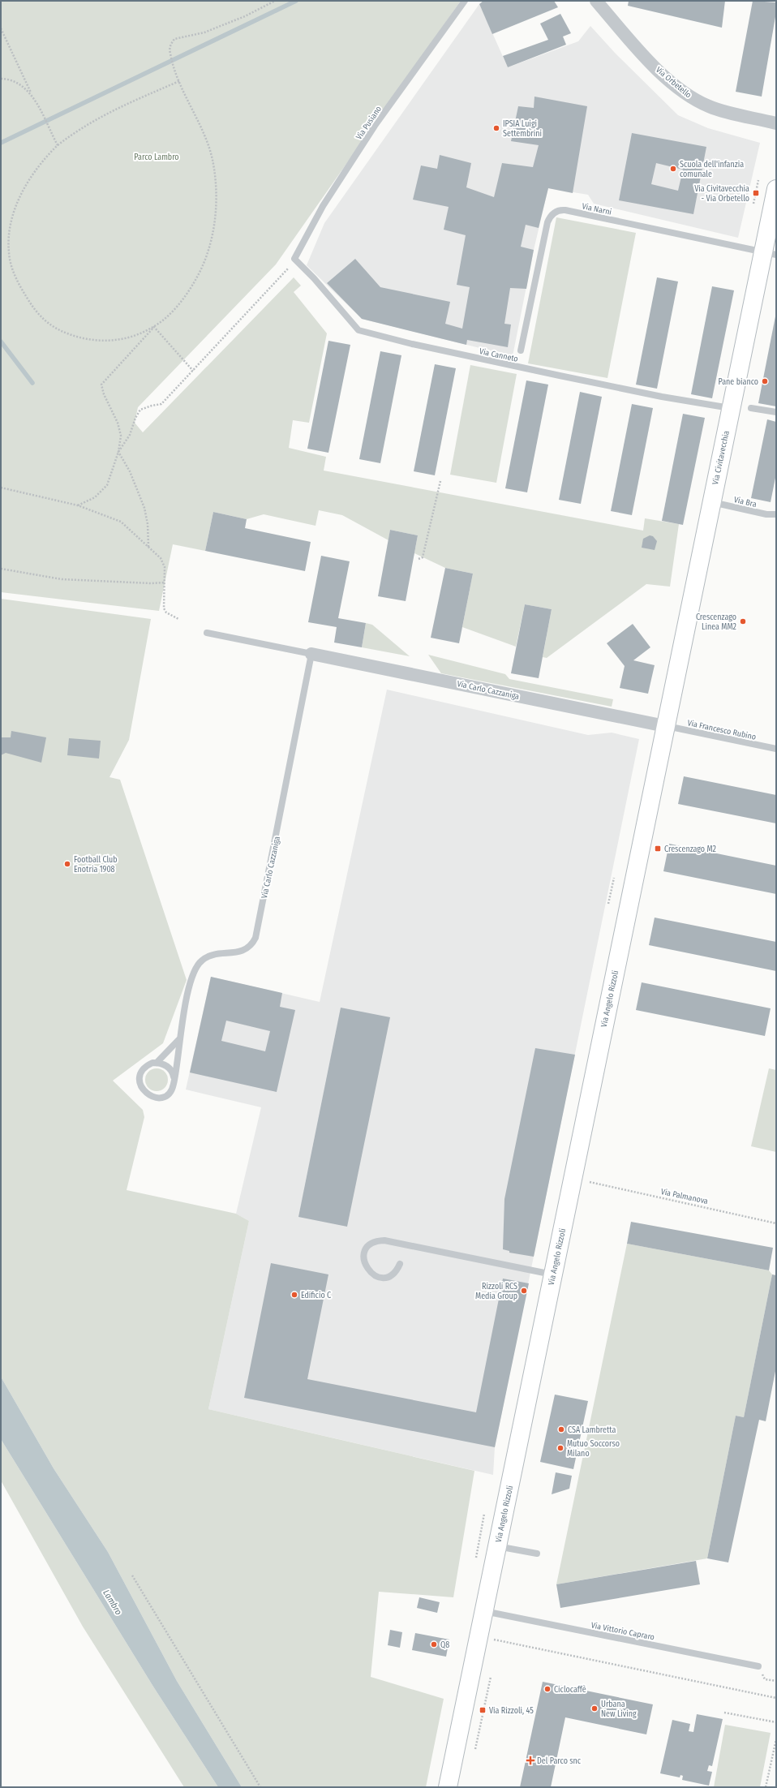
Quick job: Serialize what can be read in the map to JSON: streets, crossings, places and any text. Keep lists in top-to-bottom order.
{
  "streets": {
    "street": [
      "Via Orbetello",
      "Via Civitavecchia",
      "Via Carlo Cazzaniga",
      "Via Angelo Rizzoli"
    ],
    "lane": [
      "Via Pusiano",
      "Via Narni",
      "Via Canneto",
      "Via Bra",
      "Via Francesco Rubino",
      "Via Vittorio Capraro"
    ],
    "path": ["Via Palmanova"]
  },
  "crossings": [
    ["Via Pusiano", "Via Canneto"],
    ["Via Narni", "Via Civitavecchia"],
    ["Via Canneto", "Via Civitavecchia"],
    ["Via Civitavecchia", "Via Bra"],
    ["Via Civitavecchia", "Via Carlo Cazzaniga"],
    ["Via Civitavecchia", "Via Francesco Rubino"],
    ["Via Civitavecchia", "Via Angelo Rizzoli"],
    ["Via Carlo Cazzaniga", "Via Francesco Rubino"],
    ["Via Carlo Cazzaniga", "Via Angelo Rizzoli"],
    ["Via Francesco Rubino", "Via Angelo Rizzoli"],
    ["Via Angelo Rizzoli", "Via Vittorio Capraro"]
  ],
  "water": ["Lambro"],
  "parks": ["Parco Lambro"],
  "places": {
    "other": [
      "IPSIA Luigi Settembrini",
      "Scuola dell'infanzia comunale",
      "Pane bianco",
      "Crescenzago Linea MM2",
      "Football Club Enotria 1908",
      "Rizzoli RCS Media Group",
      "Edificio C",
      "CSA Lambretta",
      "Mutuo Soccorso Milano",
      "Q8",
      "Ciclocaffè",
      "Urbana New Living"
    ],
    "transit": ["Via Civitavecchia - Via Orbetello", "Crescenzago M2", "Via Rizzoli, 45"],
    "health": ["Del Parco snc"]
  }
}
